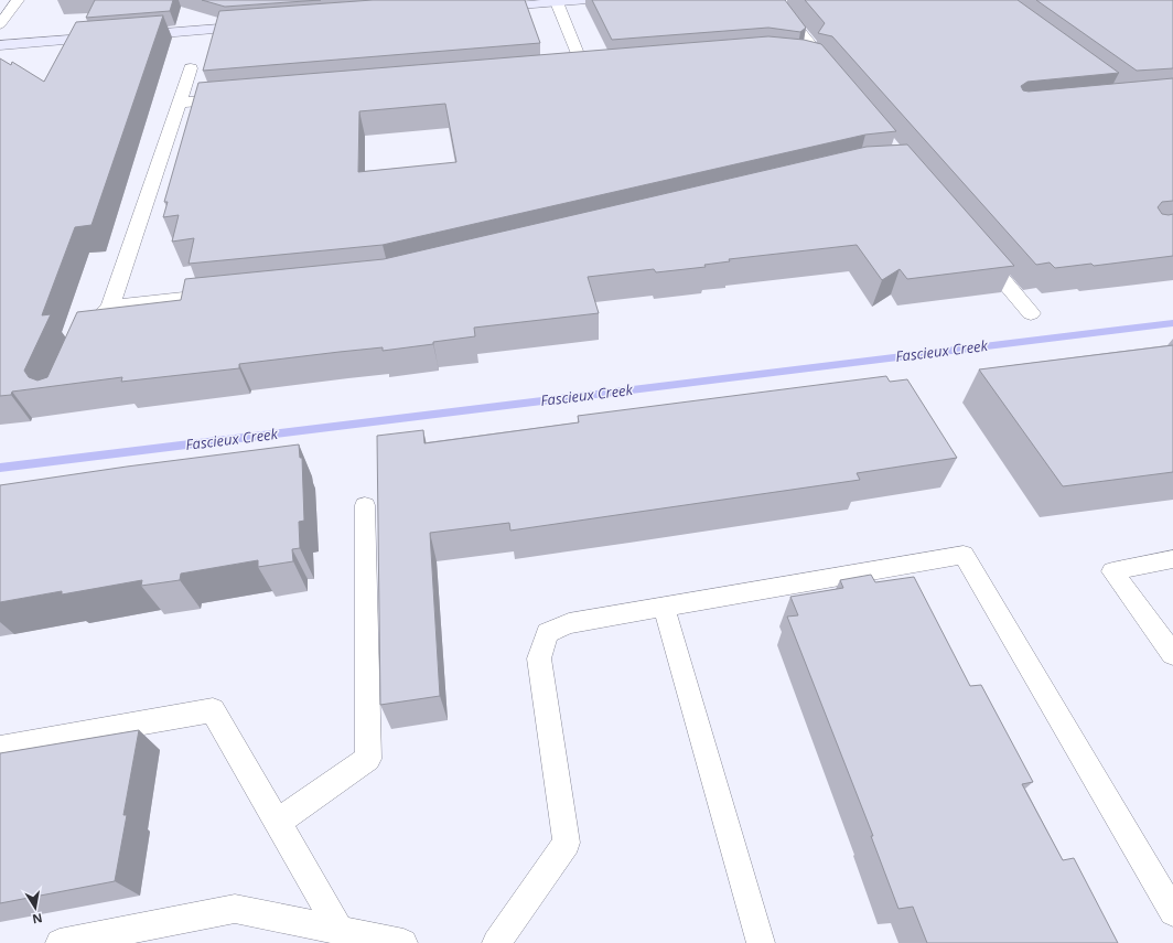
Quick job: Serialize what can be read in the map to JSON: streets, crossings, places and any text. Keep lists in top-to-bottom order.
{
  "water": ["Fascieux Creek"],
  "north": "bottom"
}
